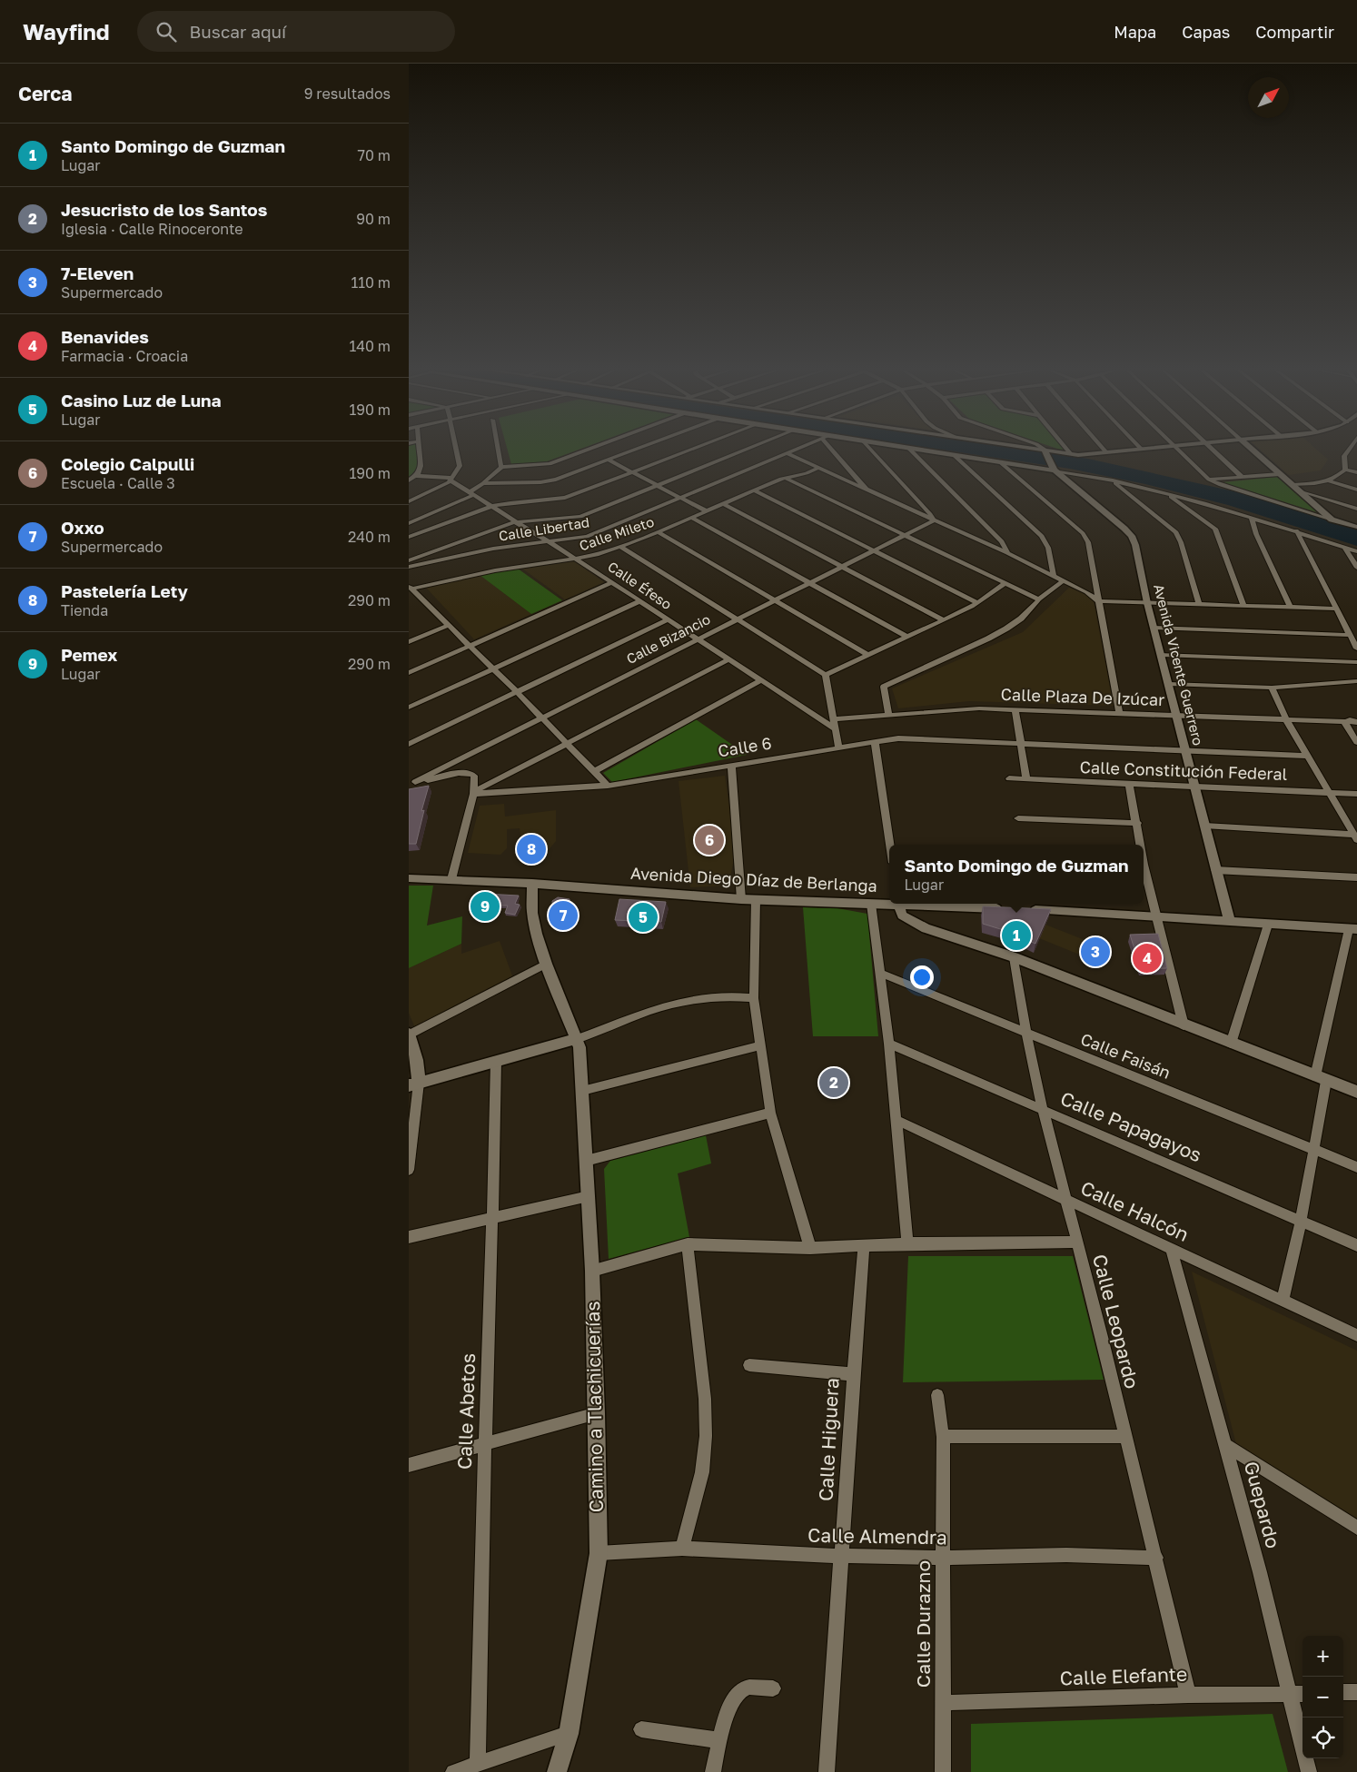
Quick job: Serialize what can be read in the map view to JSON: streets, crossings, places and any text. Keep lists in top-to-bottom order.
{
  "streets": {
    "street": [
      "Calle Libertad",
      "Calle Mileto",
      "Calle Éfeso",
      "Calle Bizancio",
      "Avenida Vicente Guerrero",
      "Calle Plaza De Izúcar",
      "Calle 6",
      "Calle Constitución Federal",
      "Avenida Diego Díaz de Berlanga",
      "Calle Faisán",
      "Calle Papagayos",
      "Calle Halcón",
      "Calle Leopardo",
      "Camino a Tlachicuerías",
      "Calle Abetos",
      "Calle Higuera",
      "Guepardo",
      "Calle Almendra",
      "Calle Durazno",
      "Calle Elefante"
    ]
  },
  "crossings": [
    ["Calle Libertad", "Calle Éfeso"],
    ["Calle Mileto", "Calle Éfeso"],
    ["Calle Éfeso", "Calle Bizancio"],
    ["Avenida Vicente Guerrero", "Calle Plaza De Izúcar"],
    ["Avenida Vicente Guerrero", "Calle 6"],
    ["Avenida Vicente Guerrero", "Calle Constitución Federal"],
    ["Avenida Diego Díaz de Berlanga", "Camino a Tlachicuerías"],
    ["Calle Faisán", "Calle Leopardo"],
    ["Calle Papagayos", "Calle Leopardo"],
    ["Calle Halcón", "Calle Leopardo"],
    ["Calle Halcón", "Guepardo"],
    ["Calle Leopardo", "Calle Almendra"],
    ["Calle Leopardo", "Calle Elefante"],
    ["Camino a Tlachicuerías", "Calle Almendra"],
    ["Calle Higuera", "Calle Almendra"],
    ["Guepardo", "Calle Elefante"],
    ["Calle Almendra", "Calle Durazno"],
    ["Calle Durazno", "Calle Elefante"]
  ],
  "north": "top right",
  "page": {
    "header": "Wayfind",
    "search": "Buscar aquí",
    "nav": ["Mapa", "Capas", "Compartir"],
    "heading": ["Cerca", "9 resultados"],
    "list": [
      {
        "mark": "1",
        "name": "Santo Domingo de Guzman",
        "note": "Lugar",
        "value": "70 m"
      },
      {
        "mark": "2",
        "name": "Jesucristo de los Santos",
        "note": "Iglesia · Calle Rinoceronte",
        "value": "90 m"
      },
      {
        "mark": "3",
        "name": "7-Eleven",
        "note": "Supermercado",
        "value": "110 m"
      },
      {
        "mark": "4",
        "name": "Benavides",
        "note": "Farmacia · Croacia",
        "value": "140 m"
      },
      {
        "mark": "5",
        "name": "Casino Luz de Luna",
        "note": "Lugar",
        "value": "190 m"
      },
      {
        "mark": "6",
        "name": "Colegio Calpulli",
        "note": "Escuela · Calle 3",
        "value": "190 m"
      },
      {
        "mark": "7",
        "name": "Oxxo",
        "note": "Supermercado",
        "value": "240 m"
      },
      {
        "mark": "8",
        "name": "Pastelería Lety",
        "note": "Tienda",
        "value": "290 m"
      },
      {
        "mark": "9",
        "name": "Pemex",
        "note": "Lugar",
        "value": "290 m"
      }
    ],
    "pins": [
      "6",
      "8",
      "9",
      "7",
      "5",
      "1",
      "3",
      "4",
      "2"
    ],
    "popup": ["Santo Domingo de Guzman", "Lugar"],
    "map_buttons": ["+", "−"]
  }
}
